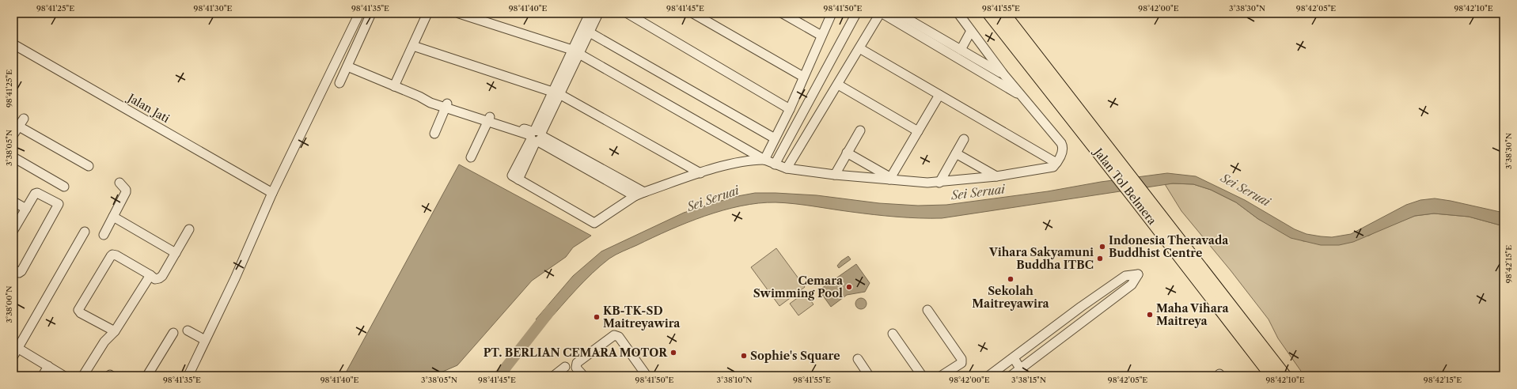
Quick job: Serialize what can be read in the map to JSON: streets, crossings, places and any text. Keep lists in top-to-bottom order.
{
  "streets": {
    "highway": ["Jalan Tol Belmera"],
    "street": ["Jalan Jati"]
  },
  "water": ["Sei Seruai"],
  "places": [
    "Indonesia Theravada Buddhist Centre",
    "Vihara Sakyamuni Buddha ITBC",
    "Sekolah Maitreyawira",
    "Cemara Swimming Pool",
    "Maha Vihara Maitreya",
    "KB-TK-SD Maitreyawira",
    "PT. BERLIAN CEMARA MOTOR",
    "Sophie's Square"
  ],
  "coordinates": [
    "98°41'25\"E",
    "98°41'30\"E",
    "98°41'35\"E",
    "98°41'40\"E",
    "98°41'45\"E",
    "98°41'50\"E",
    "98°41'55\"E",
    "98°42'00\"E",
    "3°38'30\"N",
    "98°42'05\"E",
    "98°42'10\"E",
    "3°38'05\"N",
    "98°42'15\"E",
    "3°38'00\"N",
    "3°38'10\"N",
    "3°38'15\"N"
  ]
}
